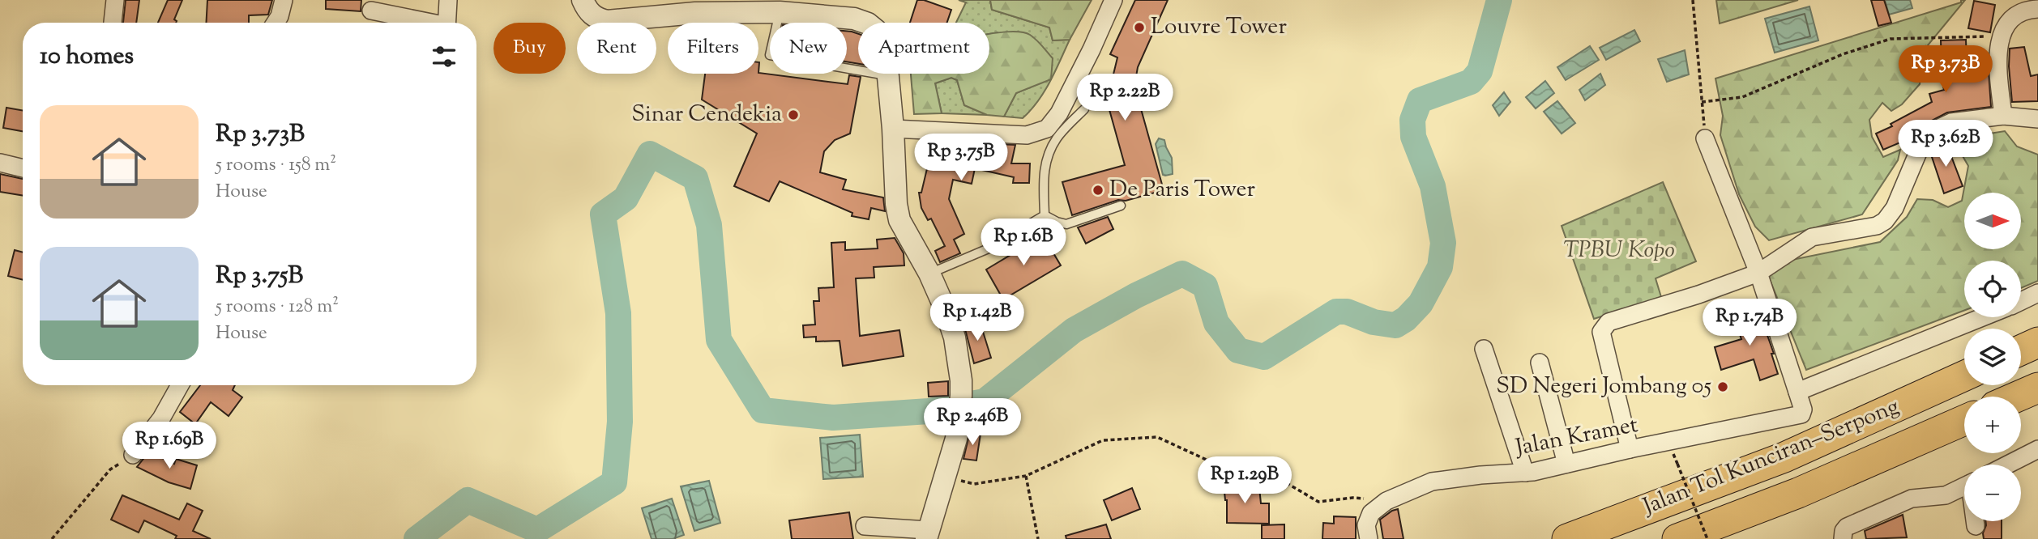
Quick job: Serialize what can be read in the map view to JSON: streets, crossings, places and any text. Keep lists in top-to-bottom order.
{
  "streets": {
    "highway": ["Jalan Tol Kunciran–Serpong"],
    "street": ["Jalan Kramet"]
  },
  "parks": ["TPBU Kopo"],
  "places": [
    "Louvre Tower",
    "Sinar Cendekia",
    "De Paris Tower",
    "SD Negeri Jombang 05"
  ],
  "north": "right",
  "page": {
    "chip": [
      "Buy",
      "Rent",
      "Filters",
      "New",
      "Apartment"
    ],
    "heading": "10 homes",
    "price": [
      "Rp 3.73B",
      "Rp 2.22B",
      "Rp 3.62B",
      "Rp 3.75B",
      "Rp 1.6B",
      "Rp 1.42B",
      "Rp 1.74B",
      "Rp 2.46B",
      "Rp 1.69B",
      "Rp 1.29B"
    ],
    "list": [
      {
        "name": "Rp 3.73B",
        "note": "5 rooms · 158 m² · House"
      },
      {
        "name": "Rp 3.75B",
        "note": "5 rooms · 128 m² · House"
      }
    ],
    "map_buttons": ["+", "−"]
  }
}
